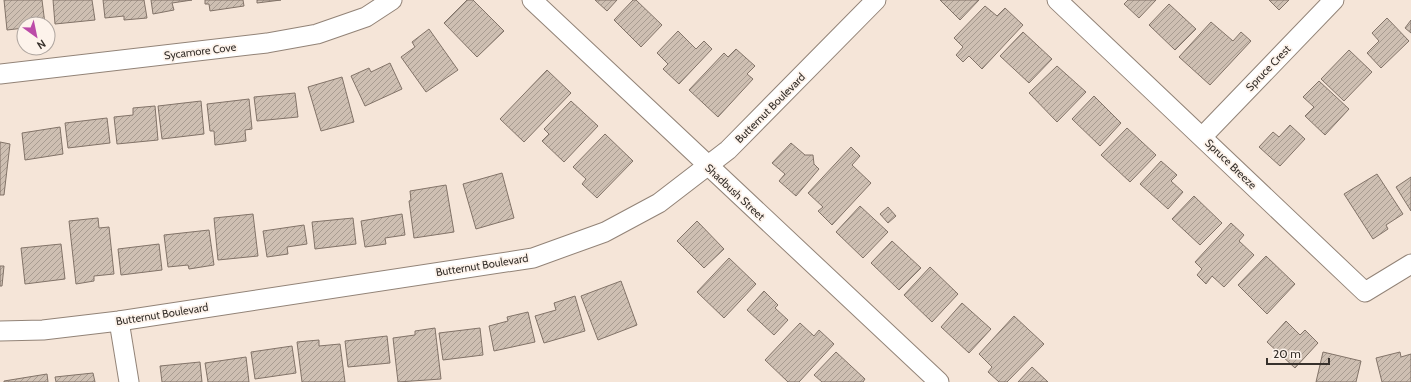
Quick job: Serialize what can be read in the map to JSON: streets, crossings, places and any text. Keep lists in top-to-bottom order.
{
  "streets": {
    "street": [
      "Sycamore Cove",
      "Spruce Crest",
      "Butternut Boulevard",
      "Spruce Breeze",
      "Shadbush Street"
    ]
  },
  "crossings": [
    ["Spruce Crest", "Spruce Breeze"],
    ["Butternut Boulevard", "Shadbush Street"]
  ],
  "scale_bar": "20 m",
  "north": "bottom right"
}
